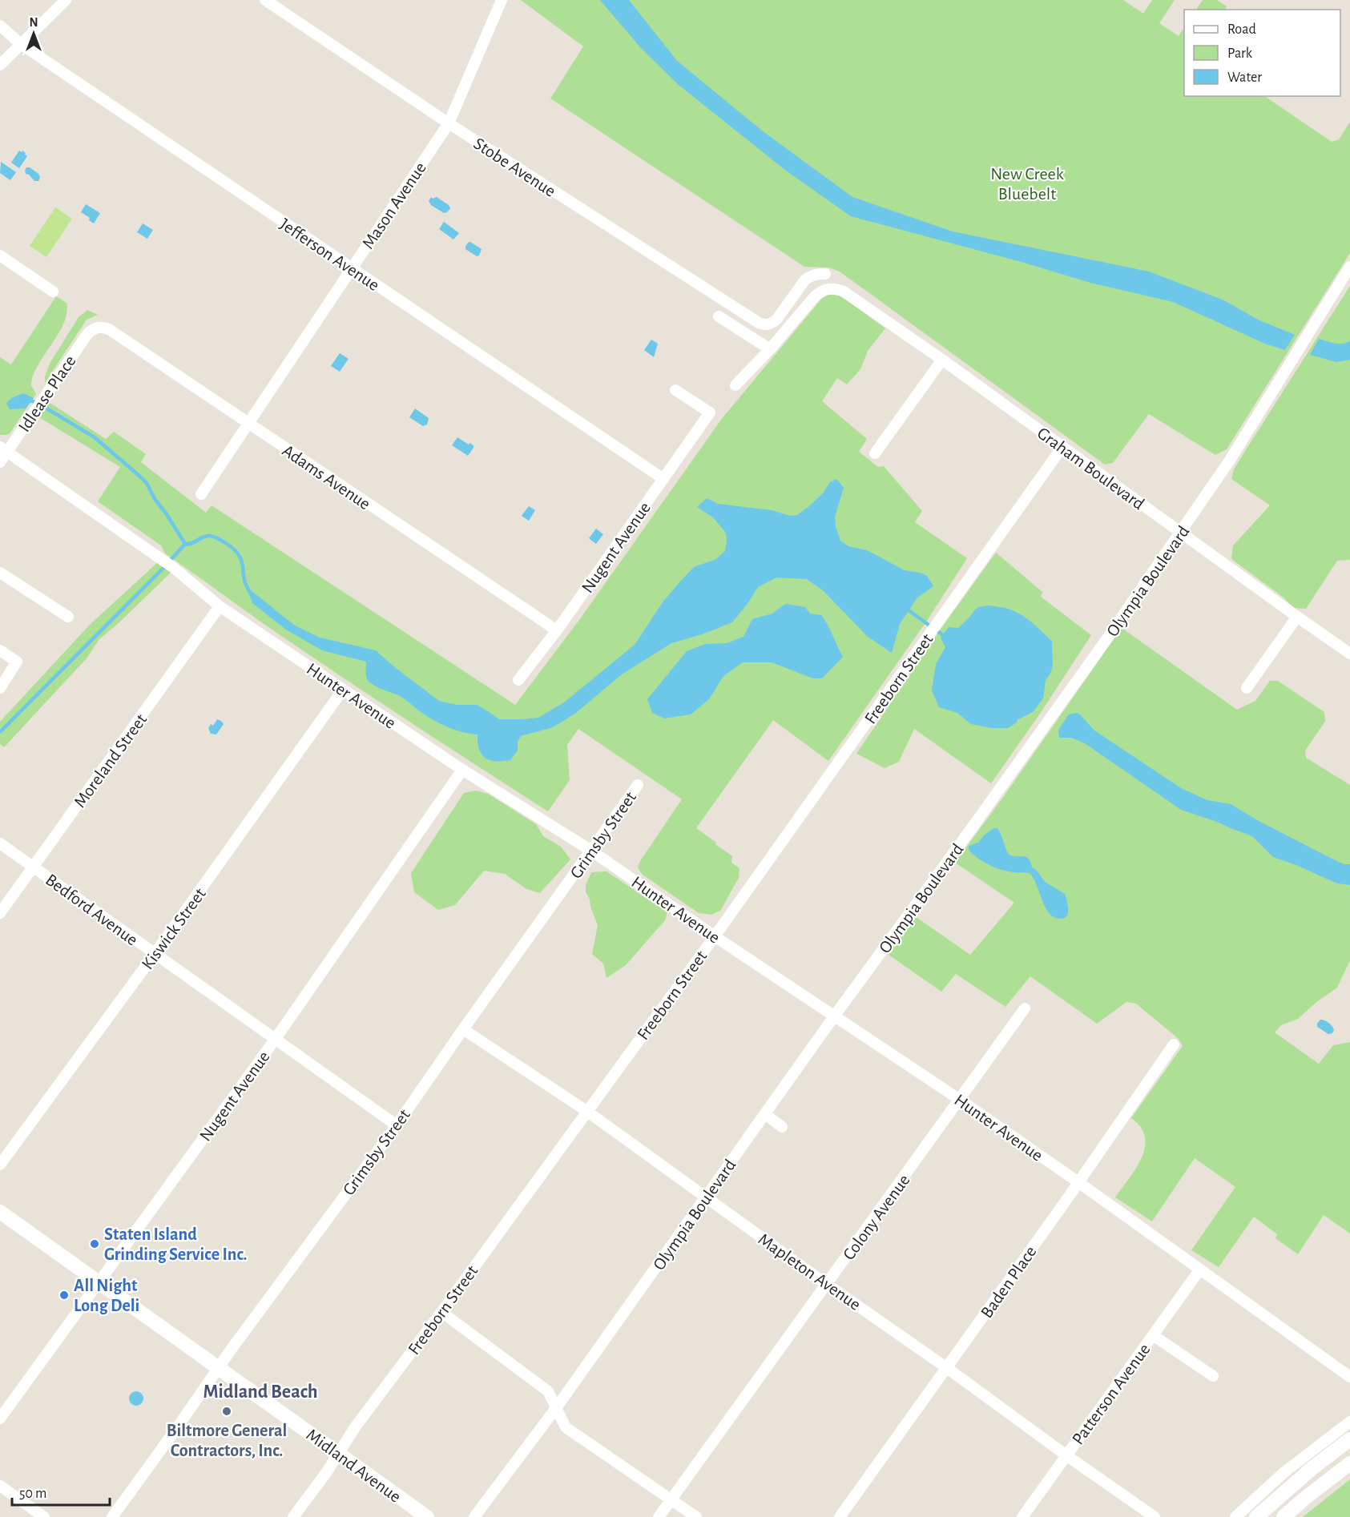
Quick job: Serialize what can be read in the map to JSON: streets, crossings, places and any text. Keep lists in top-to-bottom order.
{
  "streets": {
    "main road": ["Midland Avenue"],
    "street": [
      "Stobe Avenue",
      "Mason Avenue",
      "Jefferson Avenue",
      "Idlease Place",
      "Graham Boulevard",
      "Adams Avenue",
      "Nugent Avenue",
      "Olympia Boulevard",
      "Freeborn Street",
      "Hunter Avenue",
      "Moreland Street",
      "Grimsby Street",
      "Bedford Avenue",
      "Kiswick Street",
      "Colony Avenue",
      "Mapleton Avenue",
      "Baden Place",
      "Patterson Avenue"
    ]
  },
  "crossings": [
    ["Stobe Avenue", "Mason Avenue"],
    ["Mason Avenue", "Jefferson Avenue"],
    ["Mason Avenue", "Adams Avenue"],
    ["Jefferson Avenue", "Nugent Avenue"],
    ["Idlease Place", "Adams Avenue"],
    ["Idlease Place", "Hunter Avenue"],
    ["Graham Boulevard", "Olympia Boulevard"],
    ["Graham Boulevard", "Freeborn Street"],
    ["Adams Avenue", "Nugent Avenue"],
    ["Nugent Avenue", "Hunter Avenue"],
    ["Nugent Avenue", "Bedford Avenue"],
    ["Nugent Avenue", "Midland Avenue"],
    ["Olympia Boulevard", "Hunter Avenue"],
    ["Olympia Boulevard", "Mapleton Avenue"],
    ["Freeborn Street", "Hunter Avenue"],
    ["Freeborn Street", "Mapleton Avenue"],
    ["Freeborn Street", "Midland Avenue"],
    ["Hunter Avenue", "Moreland Street"],
    ["Hunter Avenue", "Grimsby Street"],
    ["Hunter Avenue", "Kiswick Street"],
    ["Hunter Avenue", "Colony Avenue"],
    ["Hunter Avenue", "Baden Place"],
    ["Hunter Avenue", "Patterson Avenue"],
    ["Moreland Street", "Bedford Avenue"],
    ["Grimsby Street", "Bedford Avenue"],
    ["Grimsby Street", "Mapleton Avenue"],
    ["Grimsby Street", "Midland Avenue"],
    ["Bedford Avenue", "Kiswick Street"],
    ["Colony Avenue", "Mapleton Avenue"],
    ["Mapleton Avenue", "Baden Place"],
    ["Mapleton Avenue", "Patterson Avenue"]
  ],
  "districts": ["Midland Beach"],
  "parks": ["New Creek Bluebelt"],
  "places": ["Staten Island Grinding Service Inc.", "All Night Long Deli", "Biltmore General Contractors, Inc."],
  "legend": ["Road", "Park", "Water"],
  "scale_bar": "50 m",
  "north": "top"
}
